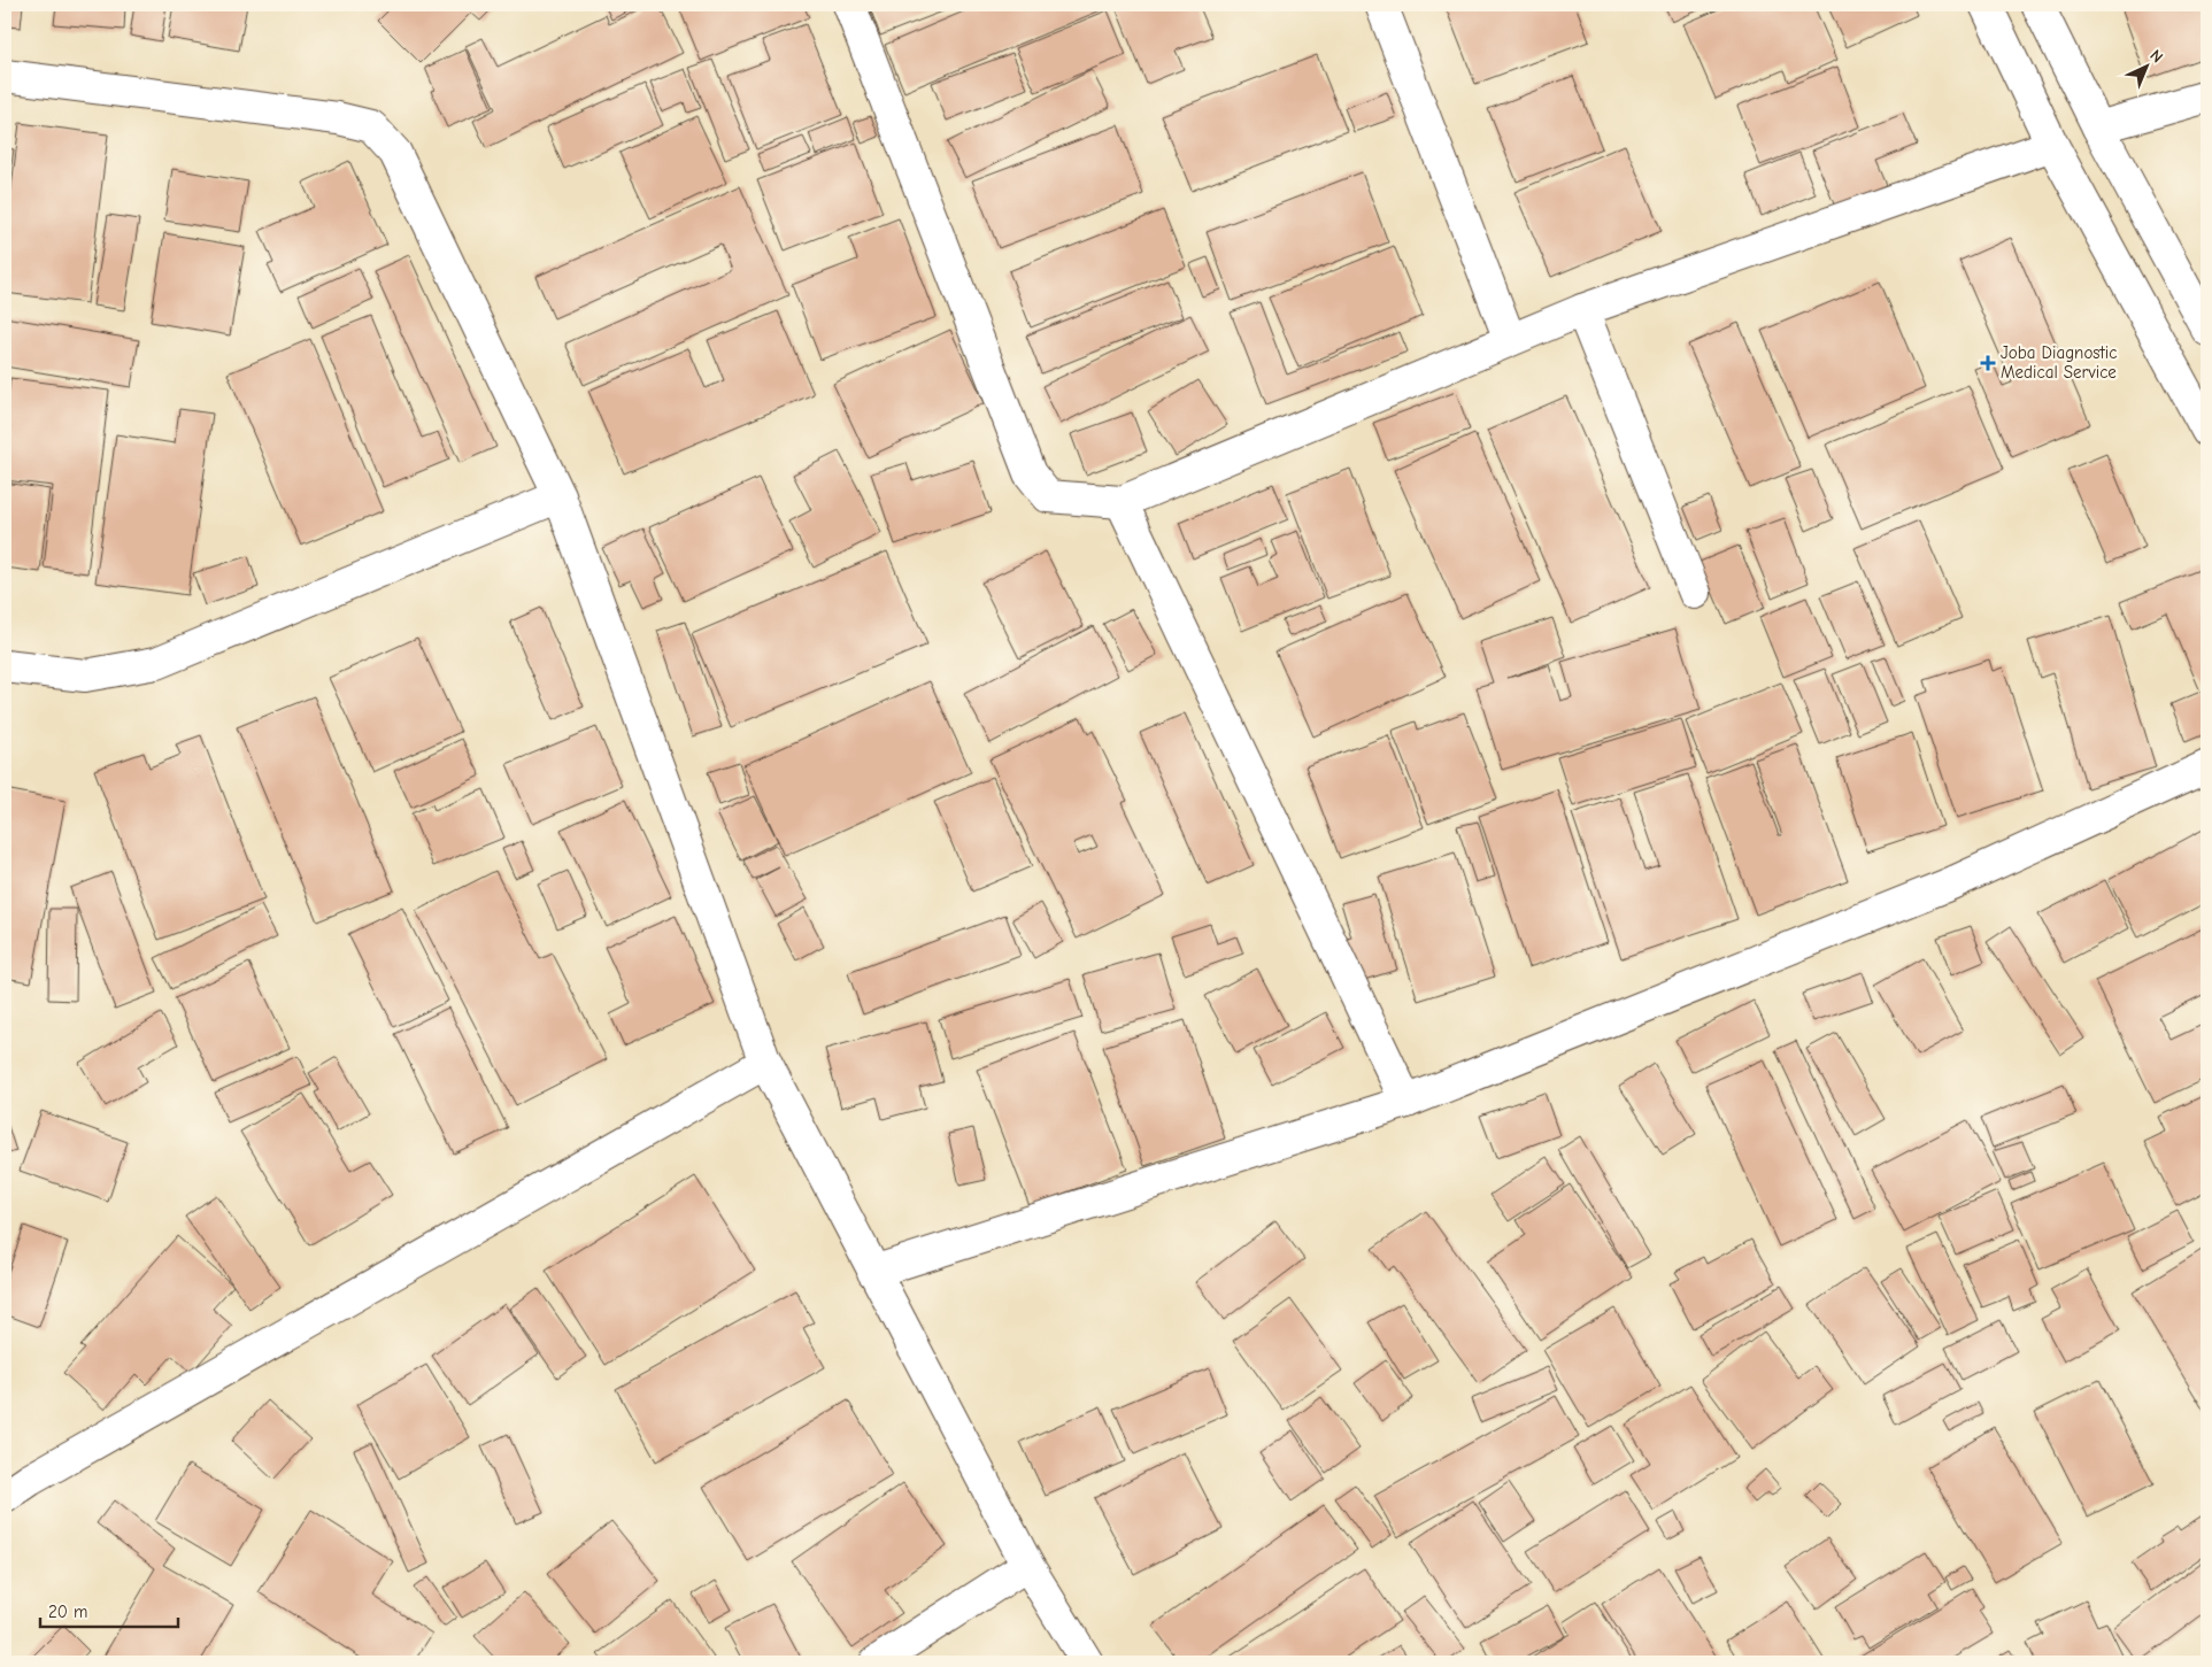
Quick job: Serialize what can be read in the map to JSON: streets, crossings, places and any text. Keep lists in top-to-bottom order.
{
  "places": {
    "health": ["Joba Diagnostic Medical Service"]
  },
  "scale_bar": "20 m",
  "north": "top right"
}
